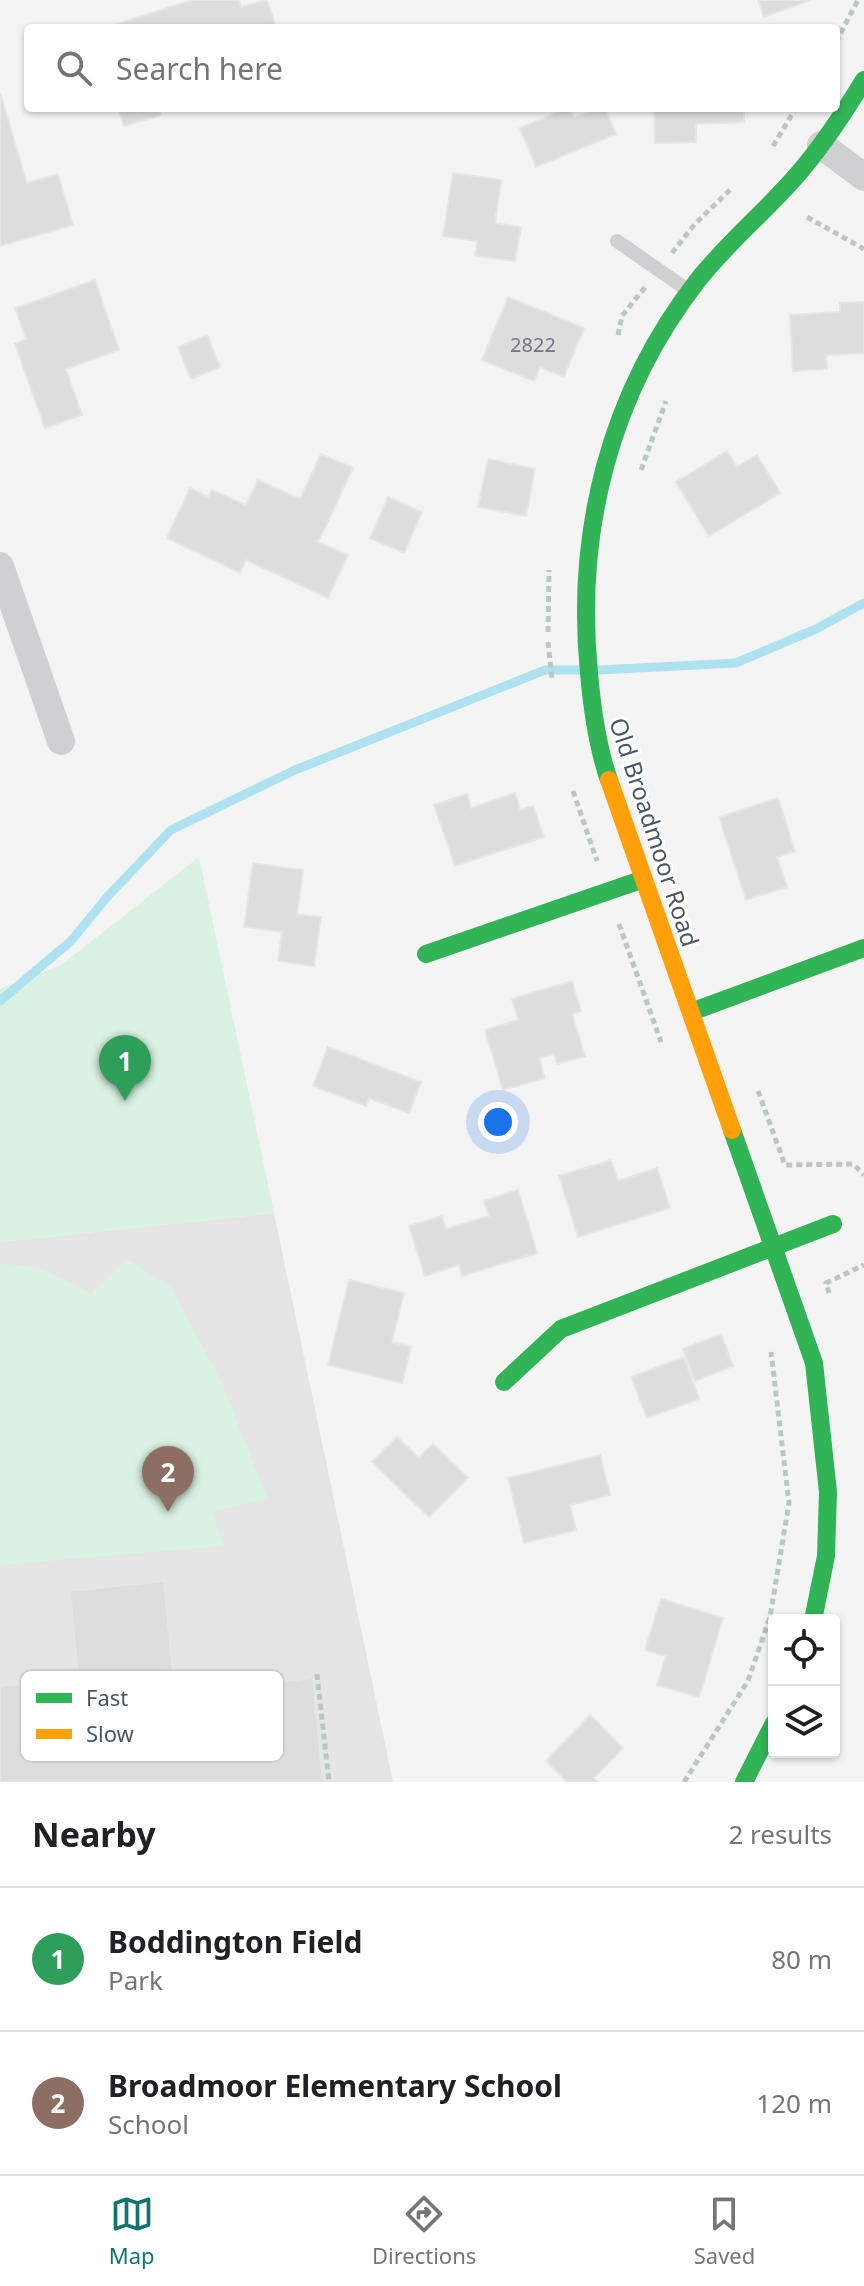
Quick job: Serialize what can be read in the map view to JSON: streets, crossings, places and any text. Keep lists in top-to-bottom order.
{
  "streets": {
    "street": ["Old Broadmoor Road"]
  },
  "house_numbers": ["2822"],
  "legend": ["Fast", "Slow"],
  "page": {
    "search": "Search here",
    "pins": ["1", "2"],
    "heading": ["Nearby", "2 results"],
    "list": [
      {
        "mark": "1",
        "name": "Boddington Field",
        "note": "Park",
        "value": "80 m"
      },
      {
        "mark": "2",
        "name": "Broadmoor Elementary School",
        "note": "School",
        "value": "120 m"
      }
    ],
    "nav": ["Map", "Directions", "Saved"]
  }
}
